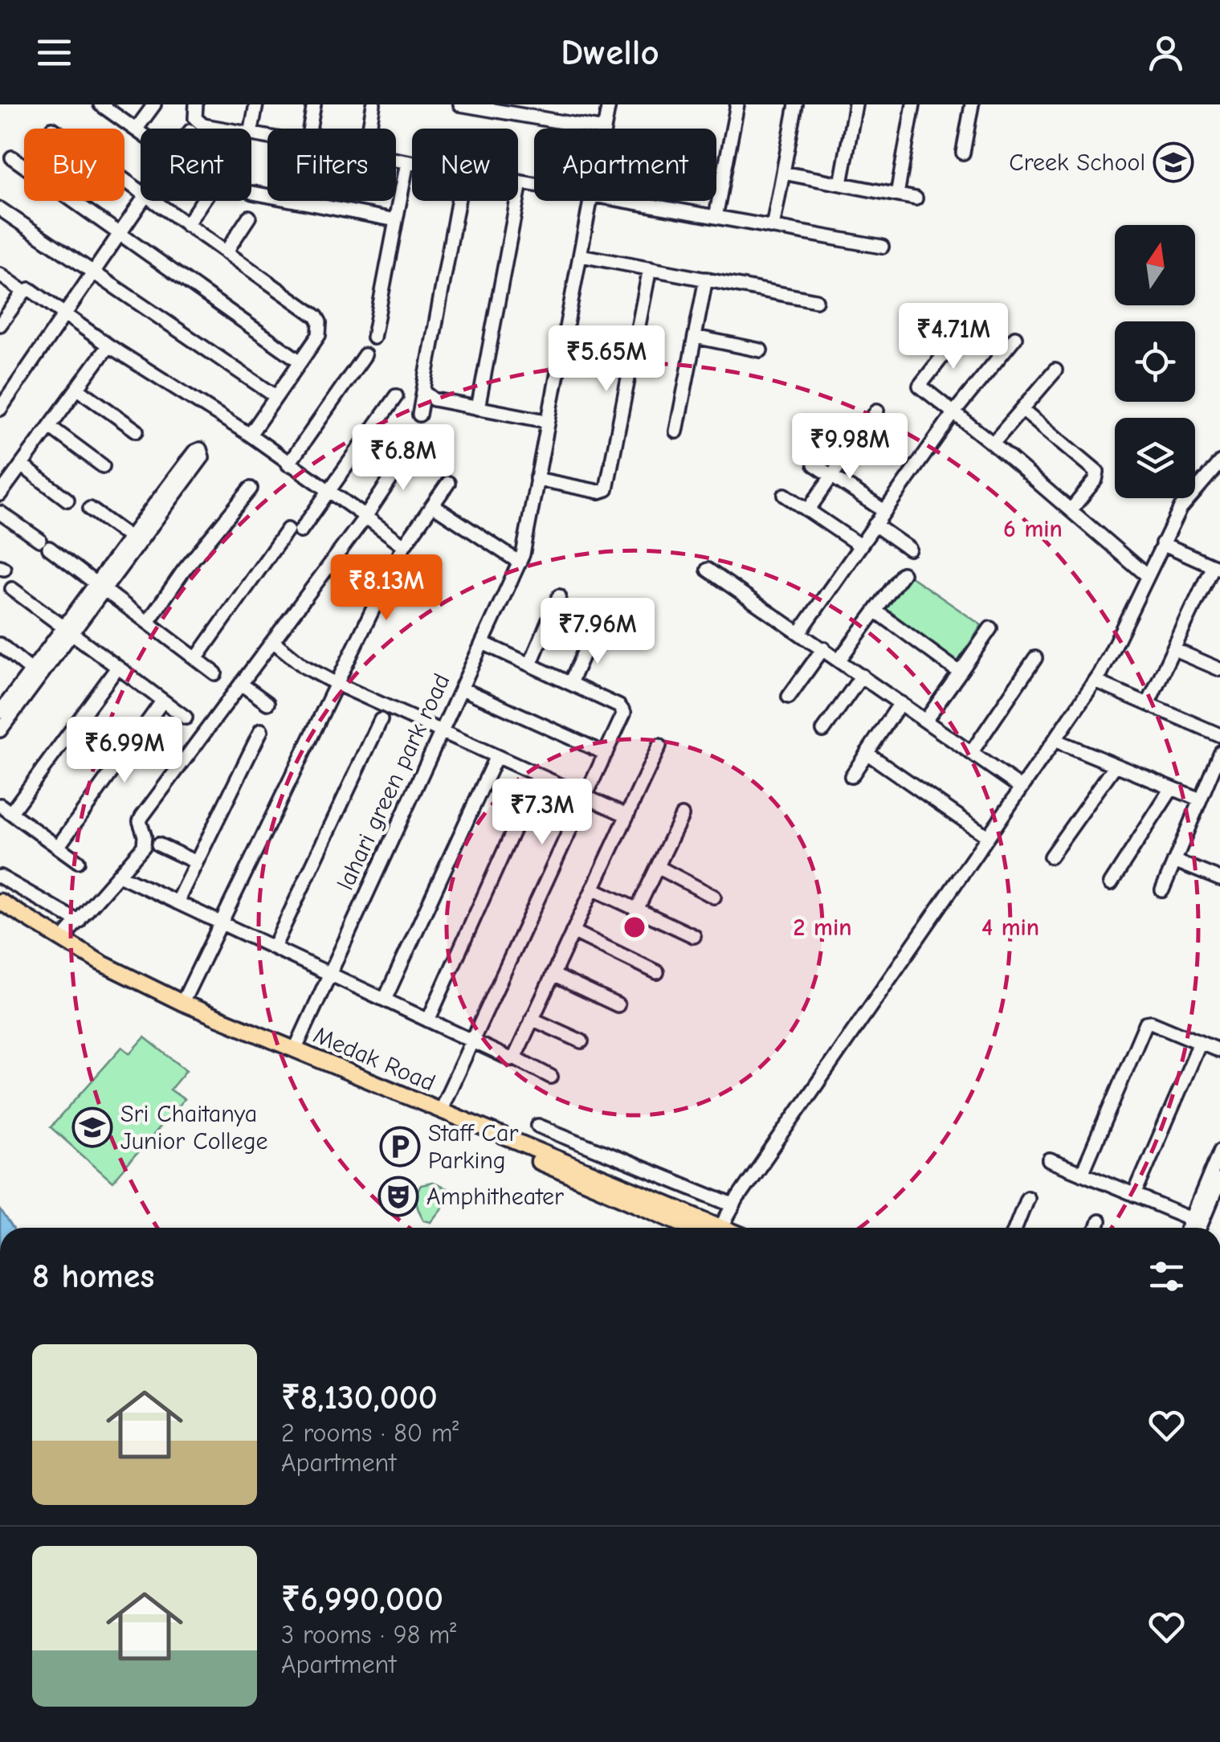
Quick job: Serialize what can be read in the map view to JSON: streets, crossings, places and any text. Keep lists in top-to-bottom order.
{
  "streets": {
    "main road": ["Medak Road"],
    "street": ["lahari green park road"]
  },
  "crossings": [
    ["lahari green park road", "Medak Road"]
  ],
  "places": {
    "school or university": ["Creek School", "Sri Chaitanya Junior College"],
    "parking": ["Staff Car Parking"],
    "theatre": ["Amphitheater"]
  },
  "north": "top",
  "page": {
    "header": "Dwello",
    "chip": [
      "Buy",
      "Rent",
      "Filters",
      "New",
      "Apartment"
    ],
    "price": [
      "₹4.71M",
      "₹5.65M",
      "₹9.98M",
      "₹6.8M",
      "₹8.13M",
      "₹7.96M",
      "₹6.99M",
      "₹7.3M"
    ],
    "heading": "8 homes",
    "list": [
      {
        "name": "₹8,130,000",
        "note": "2 rooms · 80 m² · Apartment"
      },
      {
        "name": "₹6,990,000",
        "note": "3 rooms · 98 m² · Apartment"
      }
    ]
  },
  "rings": ["6 min", "2 min", "4 min"]
}
